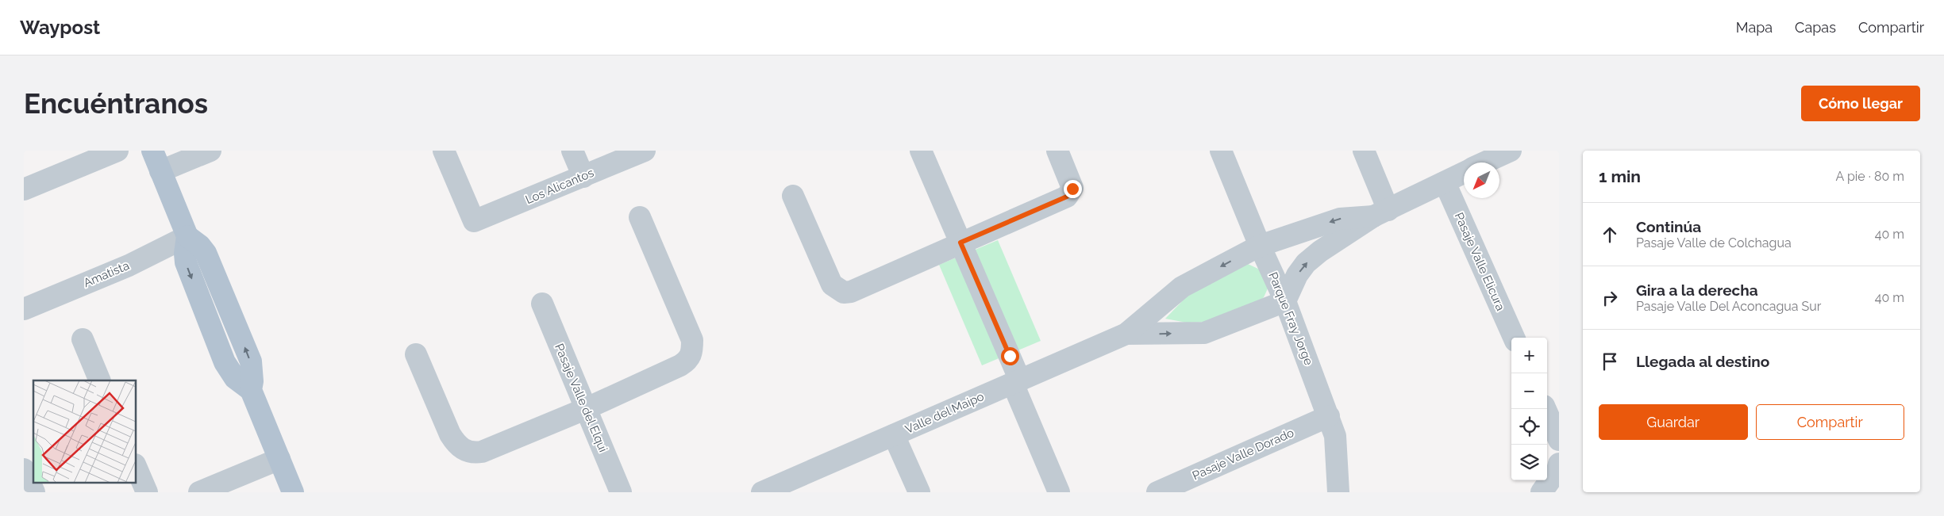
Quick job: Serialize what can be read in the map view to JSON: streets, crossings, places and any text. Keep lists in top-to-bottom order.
{
  "streets": {
    "street": [
      "Los Alicantos",
      "Pasaje Valle Elicura",
      "Amatista",
      "Parque Fray Jorge",
      "Pasaje Valle del Elqui",
      "Valle del Maipo",
      "Pasaje Valle Dorado"
    ]
  },
  "crossings": [
    ["Parque Fray Jorge", "Valle del Maipo"],
    ["Parque Fray Jorge", "Pasaje Valle Dorado"]
  ],
  "north": "bottom left",
  "page": {
    "header": "Waypost",
    "nav": ["Mapa", "Capas", "Compartir"],
    "buttons": [
      "Cómo llegar",
      ["Guardar", "Compartir"]
    ],
    "title": "Encuéntranos",
    "heading": ["1 min", "A pie · 80 m"],
    "list": [
      ["Continúa", "Pasaje Valle de Colchagua", "40 m"],
      ["Gira a la derecha", "Pasaje Valle Del Aconcagua Sur", "40 m"],
      "Llegada al destino"
    ],
    "map_buttons": ["+", "−"]
  }
}
